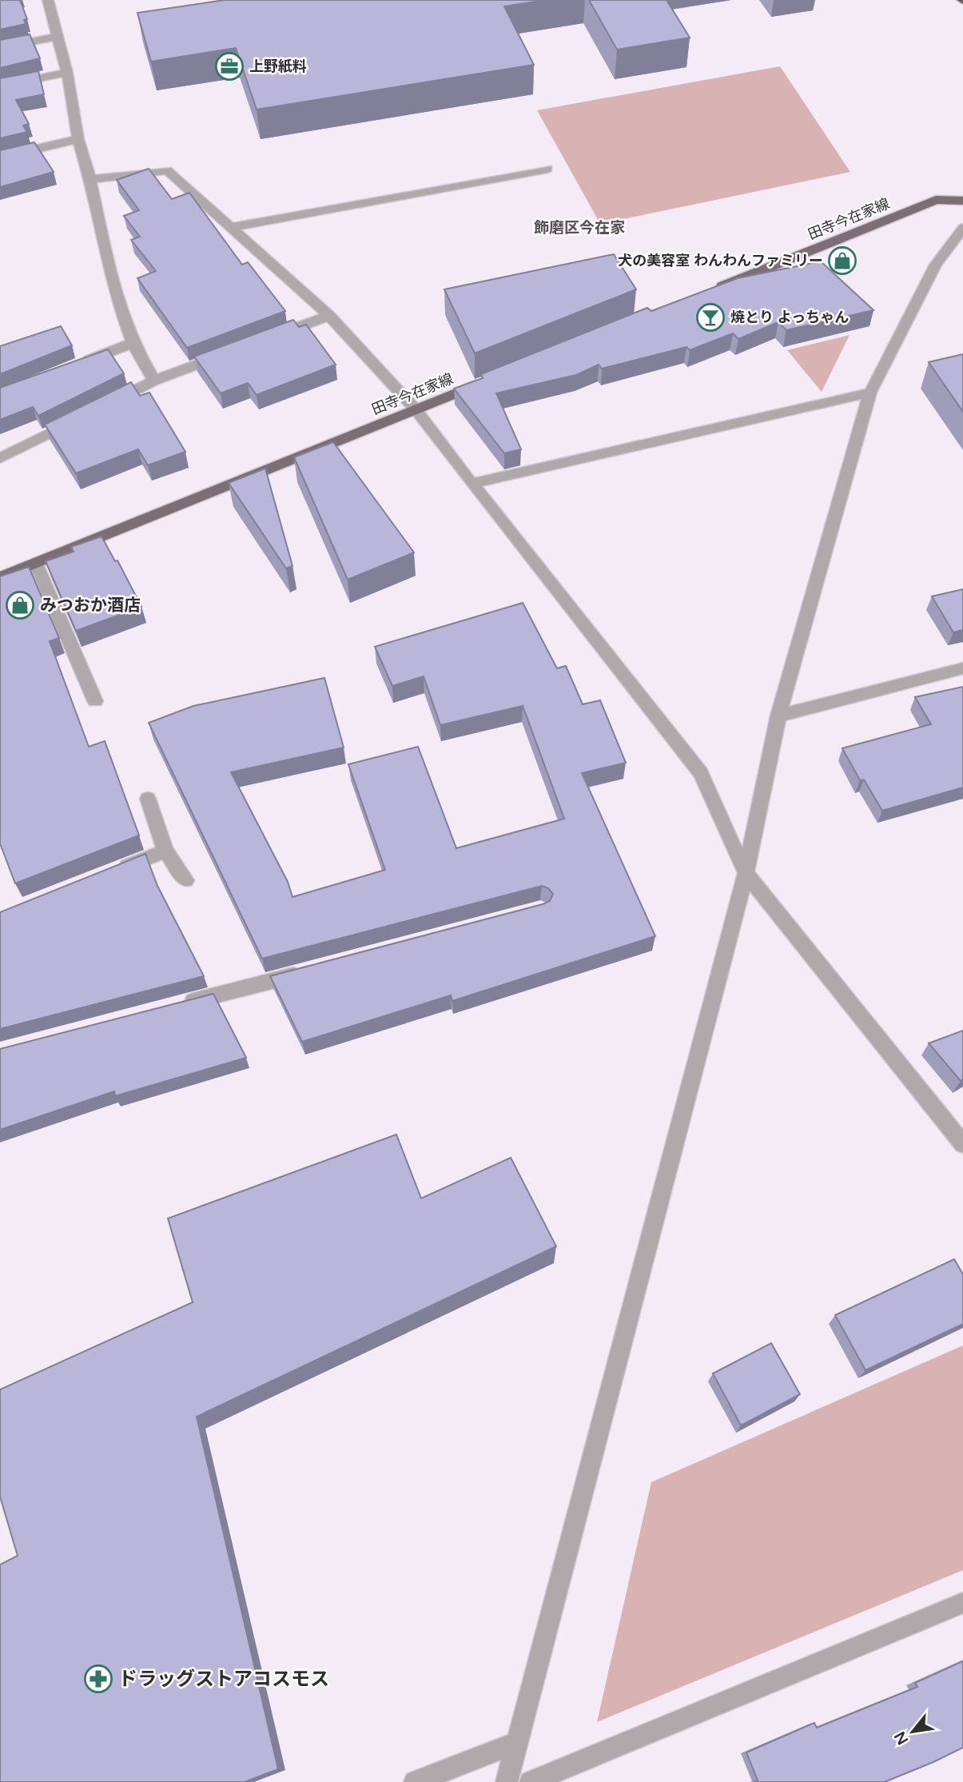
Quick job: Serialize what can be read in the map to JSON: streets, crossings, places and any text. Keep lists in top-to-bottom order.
{
  "streets": {
    "main road": ["田寺今在家線"]
  },
  "districts": ["飾磨区今在家"],
  "places": {
    "office": ["上野紙料"],
    "shop": ["犬の美容室 わんわんファミリー", "みつおか酒店"],
    "bar": ["焼とり よっちゃん"],
    "pharmacy": ["ドラッグストアコスモス"]
  },
  "north": "bottom left"
}
